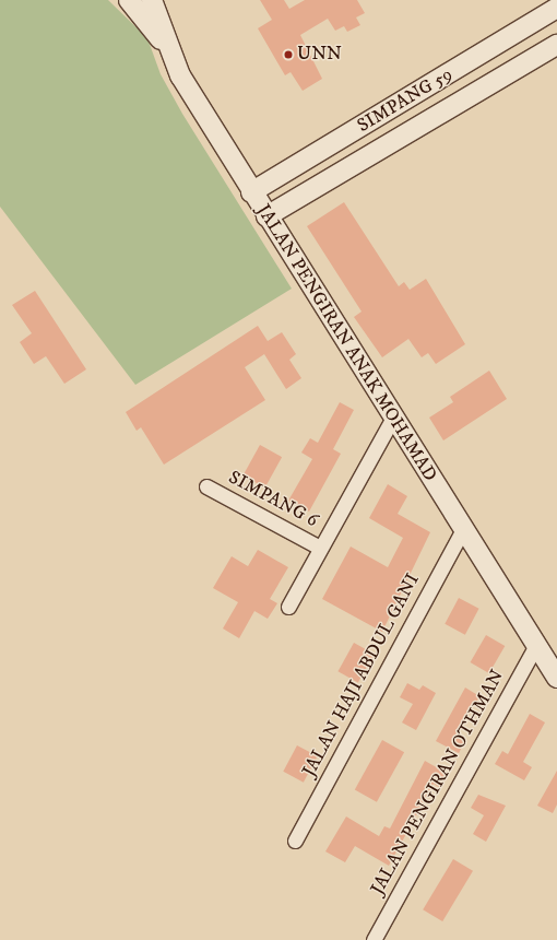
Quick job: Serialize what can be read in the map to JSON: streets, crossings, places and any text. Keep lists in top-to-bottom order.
{
  "streets": {
    "street": [
      "SIMPANG 59",
      "JALAN PENGIRAN ANAK MOHAMAD",
      "SIMPANG 6",
      "JALAN HAJI ABDUL GANI",
      "JALAN PENGIRAN OTHMAN"
    ]
  },
  "crossings": [
    ["SIMPANG 59", "JALAN PENGIRAN ANAK MOHAMAD"],
    ["JALAN PENGIRAN ANAK MOHAMAD", "JALAN HAJI ABDUL GANI"],
    ["JALAN PENGIRAN ANAK MOHAMAD", "JALAN PENGIRAN OTHMAN"]
  ],
  "places": ["UNN"]
}
